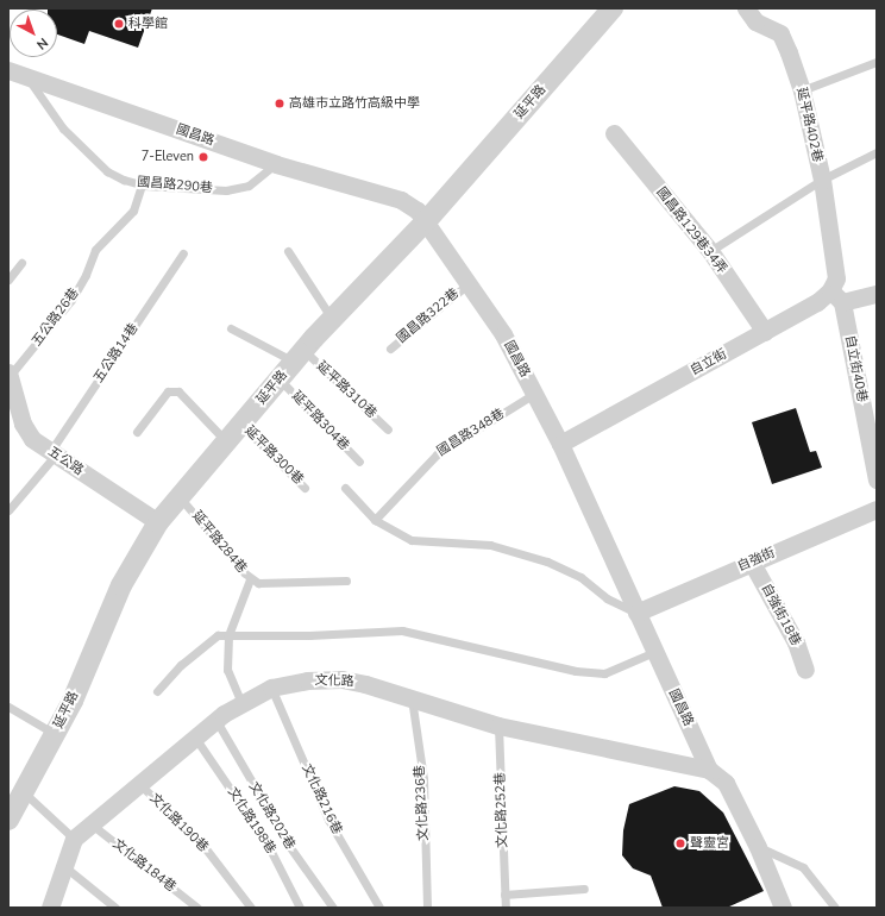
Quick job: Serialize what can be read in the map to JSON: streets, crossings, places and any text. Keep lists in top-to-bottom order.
{
  "streets": {
    "street": [
      "延平路",
      "延平路402巷",
      "國昌路",
      "國昌路129巷34弄",
      "自立街",
      "自立街40巷",
      "五公路",
      "自強街",
      "自強街18巷",
      "文化路"
    ],
    "lane": [
      "國昌路290巷",
      "國昌路322巷",
      "五公路26巷",
      "五公路14巷",
      "延平路310巷",
      "延平路304巷",
      "國昌路348巷",
      "延平路300巷",
      "延平路284巷",
      "文化路216巷",
      "文化路236巷",
      "文化路252巷",
      "文化路202巷",
      "文化路198巷",
      "文化路190巷",
      "文化路184巷"
    ]
  },
  "crossings": [
    ["延平路", "國昌路"],
    ["延平路", "延平路310巷"],
    ["延平路", "延平路304巷"],
    ["延平路", "延平路300巷"],
    ["延平路", "五公路"],
    ["延平路", "延平路284巷"],
    ["延平路402巷", "自立街"],
    ["延平路402巷", "自立街40巷"],
    ["國昌路", "國昌路290巷"],
    ["國昌路", "國昌路322巷"],
    ["國昌路", "自立街"],
    ["國昌路", "國昌路348巷"],
    ["國昌路", "自強街"],
    ["國昌路", "文化路"],
    ["國昌路290巷", "五公路26巷"],
    ["國昌路129巷34弄", "自立街"],
    ["五公路26巷", "五公路"],
    ["五公路14巷", "五公路"],
    ["自立街", "自立街40巷"],
    ["自強街", "自強街18巷"],
    ["文化路", "文化路216巷"],
    ["文化路", "文化路236巷"],
    ["文化路", "文化路252巷"],
    ["文化路", "文化路202巷"],
    ["文化路", "文化路198巷"],
    ["文化路", "文化路190巷"],
    ["文化路", "文化路184巷"]
  ],
  "places": [
    "科學館",
    "高雄市立路竹高級中學",
    "7-Eleven",
    "聲靈宮"
  ],
  "north": "bottom right"
}
